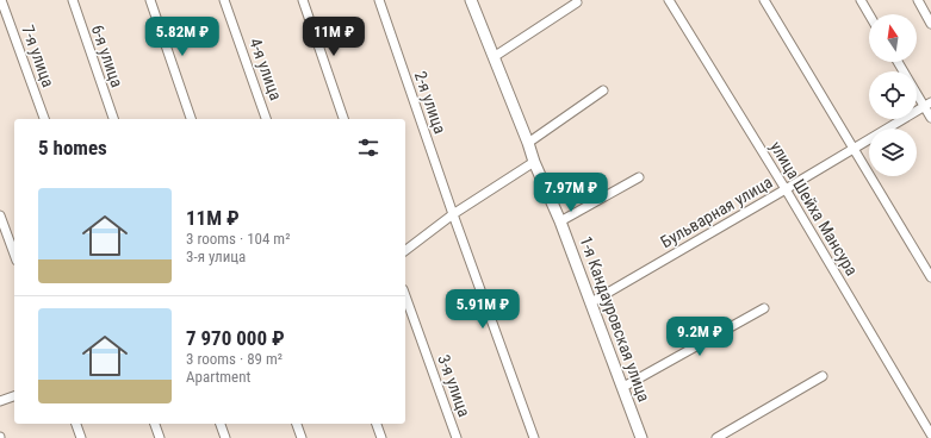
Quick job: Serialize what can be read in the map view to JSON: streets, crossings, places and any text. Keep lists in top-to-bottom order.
{
  "streets": {
    "street": [
      "7-я улица",
      "6-я улица",
      "4-я улица",
      "2-я улица",
      "улица Шейха Мансура",
      "Бульварная улица",
      "1-я Кандауровская улица",
      "3-я улица"
    ]
  },
  "crossings": [
    ["улица Шейха Мансура", "Бульварная улица"],
    ["Бульварная улица", "1-я Кандауровская улица"]
  ],
  "north": "top",
  "page": {
    "price": [
      "5.82M ₽",
      "11M ₽",
      "7.97M ₽",
      "5.91M ₽",
      "9.2M ₽"
    ],
    "heading": "5 homes",
    "list": [
      {
        "name": "11M ₽",
        "note": "3 rooms · 104 m² · 3-я улица"
      },
      {
        "name": "7 970 000 ₽",
        "note": "3 rooms · 89 m² · Apartment"
      }
    ]
  }
}
